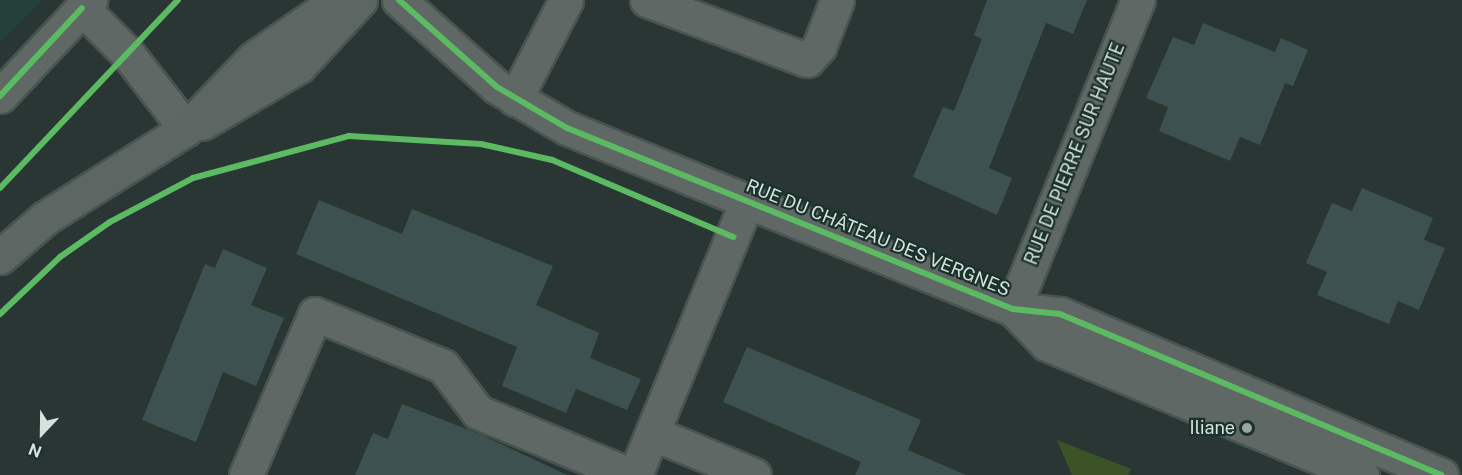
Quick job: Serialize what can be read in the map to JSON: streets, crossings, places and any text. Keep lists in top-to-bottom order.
{
  "streets": {
    "street": ["RUE DE PIERRE SUR HAUTE", "RUE DU CHÂTEAU DES VERGNES"]
  },
  "crossings": [
    ["RUE DE PIERRE SUR HAUTE", "RUE DU CHÂTEAU DES VERGNES"]
  ],
  "places": ["Iliane"],
  "north": "bottom"
}
